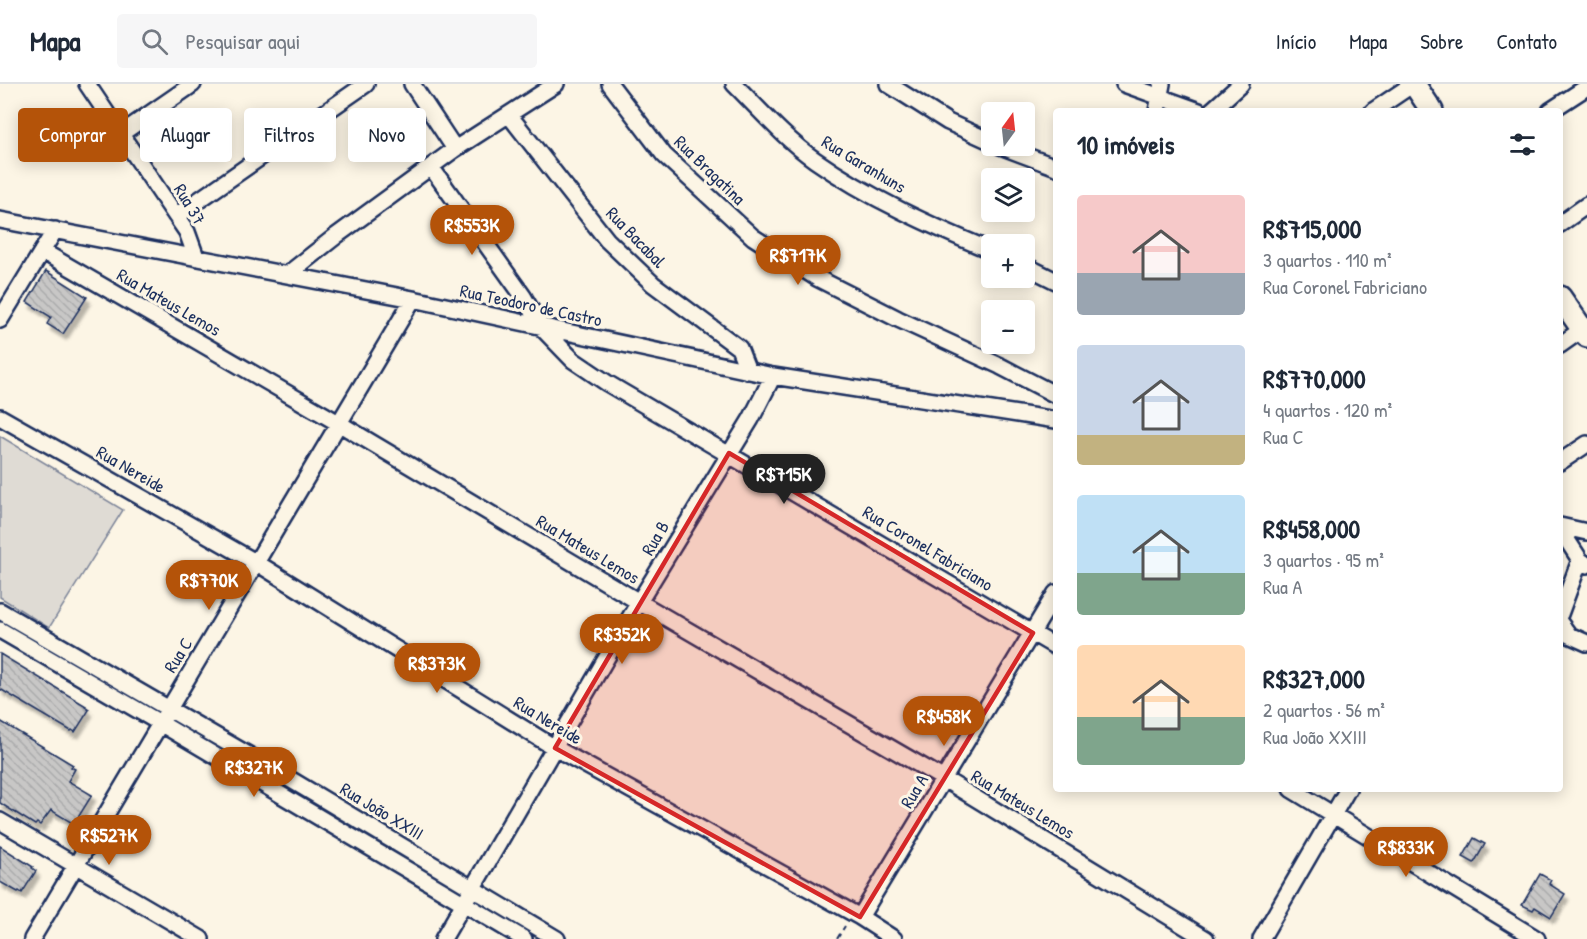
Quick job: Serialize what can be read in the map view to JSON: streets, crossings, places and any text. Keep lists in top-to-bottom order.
{
  "streets": {
    "street": [
      "Rua Garanhuns",
      "Rua Bragatina",
      "Rua 37",
      "Rua Bacabal",
      "Rua Mateus Lemos",
      "Rua Teodoro de Castro",
      "Rua Nereide",
      "Rua B",
      "Rua Coronel Fabriciano",
      "Rua C",
      "Rua A",
      "Rua João XXIII"
    ]
  },
  "crossings": [
    ["Rua 37", "Rua Teodoro de Castro"],
    ["Rua Bacabal", "Rua Teodoro de Castro"],
    ["Rua Mateus Lemos", "Rua B"],
    ["Rua Mateus Lemos", "Rua C"],
    ["Rua Mateus Lemos", "Rua A"],
    ["Rua Teodoro de Castro", "Rua B"],
    ["Rua Teodoro de Castro", "Rua Coronel Fabriciano"],
    ["Rua Teodoro de Castro", "Rua C"],
    ["Rua Nereide", "Rua B"],
    ["Rua Nereide", "Rua C"],
    ["Rua Nereide", "Rua A"],
    ["Rua B", "Rua Coronel Fabriciano"],
    ["Rua B", "Rua João XXIII"],
    ["Rua Coronel Fabriciano", "Rua A"],
    ["Rua C", "Rua João XXIII"]
  ],
  "north": "top",
  "page": {
    "header": "Mapa",
    "search": "Pesquisar aqui",
    "nav": [
      "Início",
      "Mapa",
      "Sobre",
      "Contato"
    ],
    "map_buttons": ["+", "−"],
    "chip": [
      "Comprar",
      "Alugar",
      "Filtros",
      "Novo"
    ],
    "heading": "10 imóveis",
    "list": [
      {
        "name": "R$715,000",
        "note": "3 quartos · 110 m² · Rua Coronel Fabriciano"
      },
      {
        "name": "R$770,000",
        "note": "4 quartos · 120 m² · Rua C"
      },
      {
        "name": "R$458,000",
        "note": "3 quartos · 95 m² · Rua A"
      },
      {
        "name": "R$327,000",
        "note": "2 quartos · 56 m² · Rua João XXIII"
      }
    ],
    "price": [
      "R$553K",
      "R$717K",
      "R$715K",
      "R$770K",
      "R$352K",
      "R$373K",
      "R$458K",
      "R$327K",
      "R$527K",
      "R$833K"
    ]
  }
}
